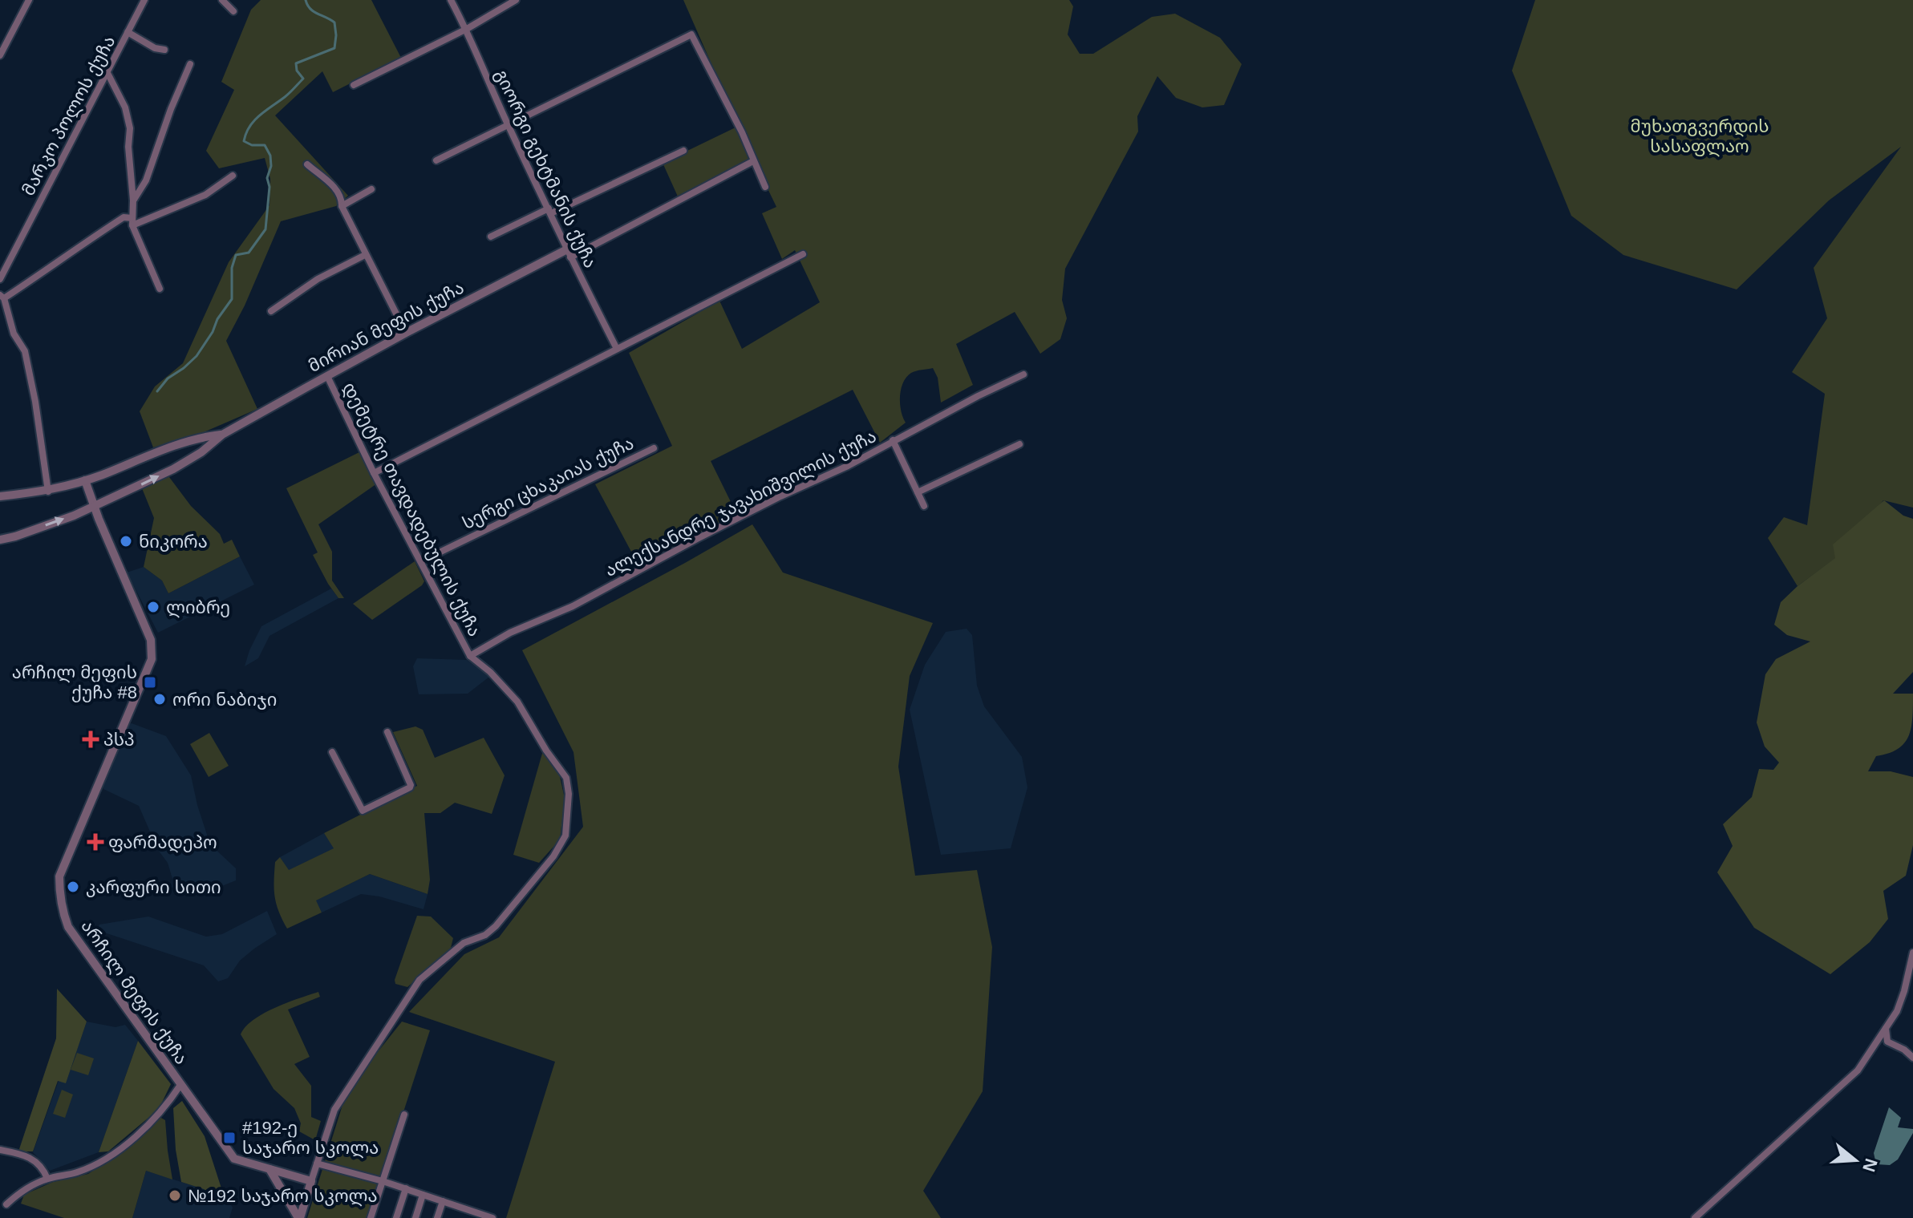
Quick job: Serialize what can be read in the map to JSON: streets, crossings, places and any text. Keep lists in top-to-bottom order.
{
  "streets": {
    "street": [
      "მარკო პოლოს ქუჩა",
      "გიორგი გეხტმანის ქუჩა",
      "მირიან მეფის ქუჩა",
      "სერგი ცხაკაიას ქუჩა",
      "ალექსანდრე ჯავახიშვილის ქუჩა",
      "დემეტრე თავდადებულის ქუჩა",
      "არჩილ მეფის ქუჩა"
    ]
  },
  "crossings": [
    ["გიორგი გეხტმანის ქუჩა", "მირიან მეფის ქუჩა"],
    ["მირიან მეფის ქუჩა", "დემეტრე თავდადებულის ქუჩა"],
    ["მირიან მეფის ქუჩა", "არჩილ მეფის ქუჩა"],
    ["სერგი ცხაკაიას ქუჩა", "დემეტრე თავდადებულის ქუჩა"],
    ["ალექსანდრე ჯავახიშვილის ქუჩა", "დემეტრე თავდადებულის ქუჩა"],
    ["დემეტრე თავდადებულის ქუჩა", "არჩილ მეფის ქუჩა"]
  ],
  "parks": ["მუხათგვერდის სასაფლაო"],
  "places": {
    "other": [
      "ნიკორა",
      "ლიბრე",
      "ორი ნაბიჯი",
      "კარფური სითი",
      "№192 საჯარო სკოლა"
    ],
    "transit": ["არჩილ მეფის ქუჩა #8", "#192-ე საჯარო სკოლა"],
    "health": ["პსპ", "ფარმადეპო"]
  },
  "north": "right"
}
